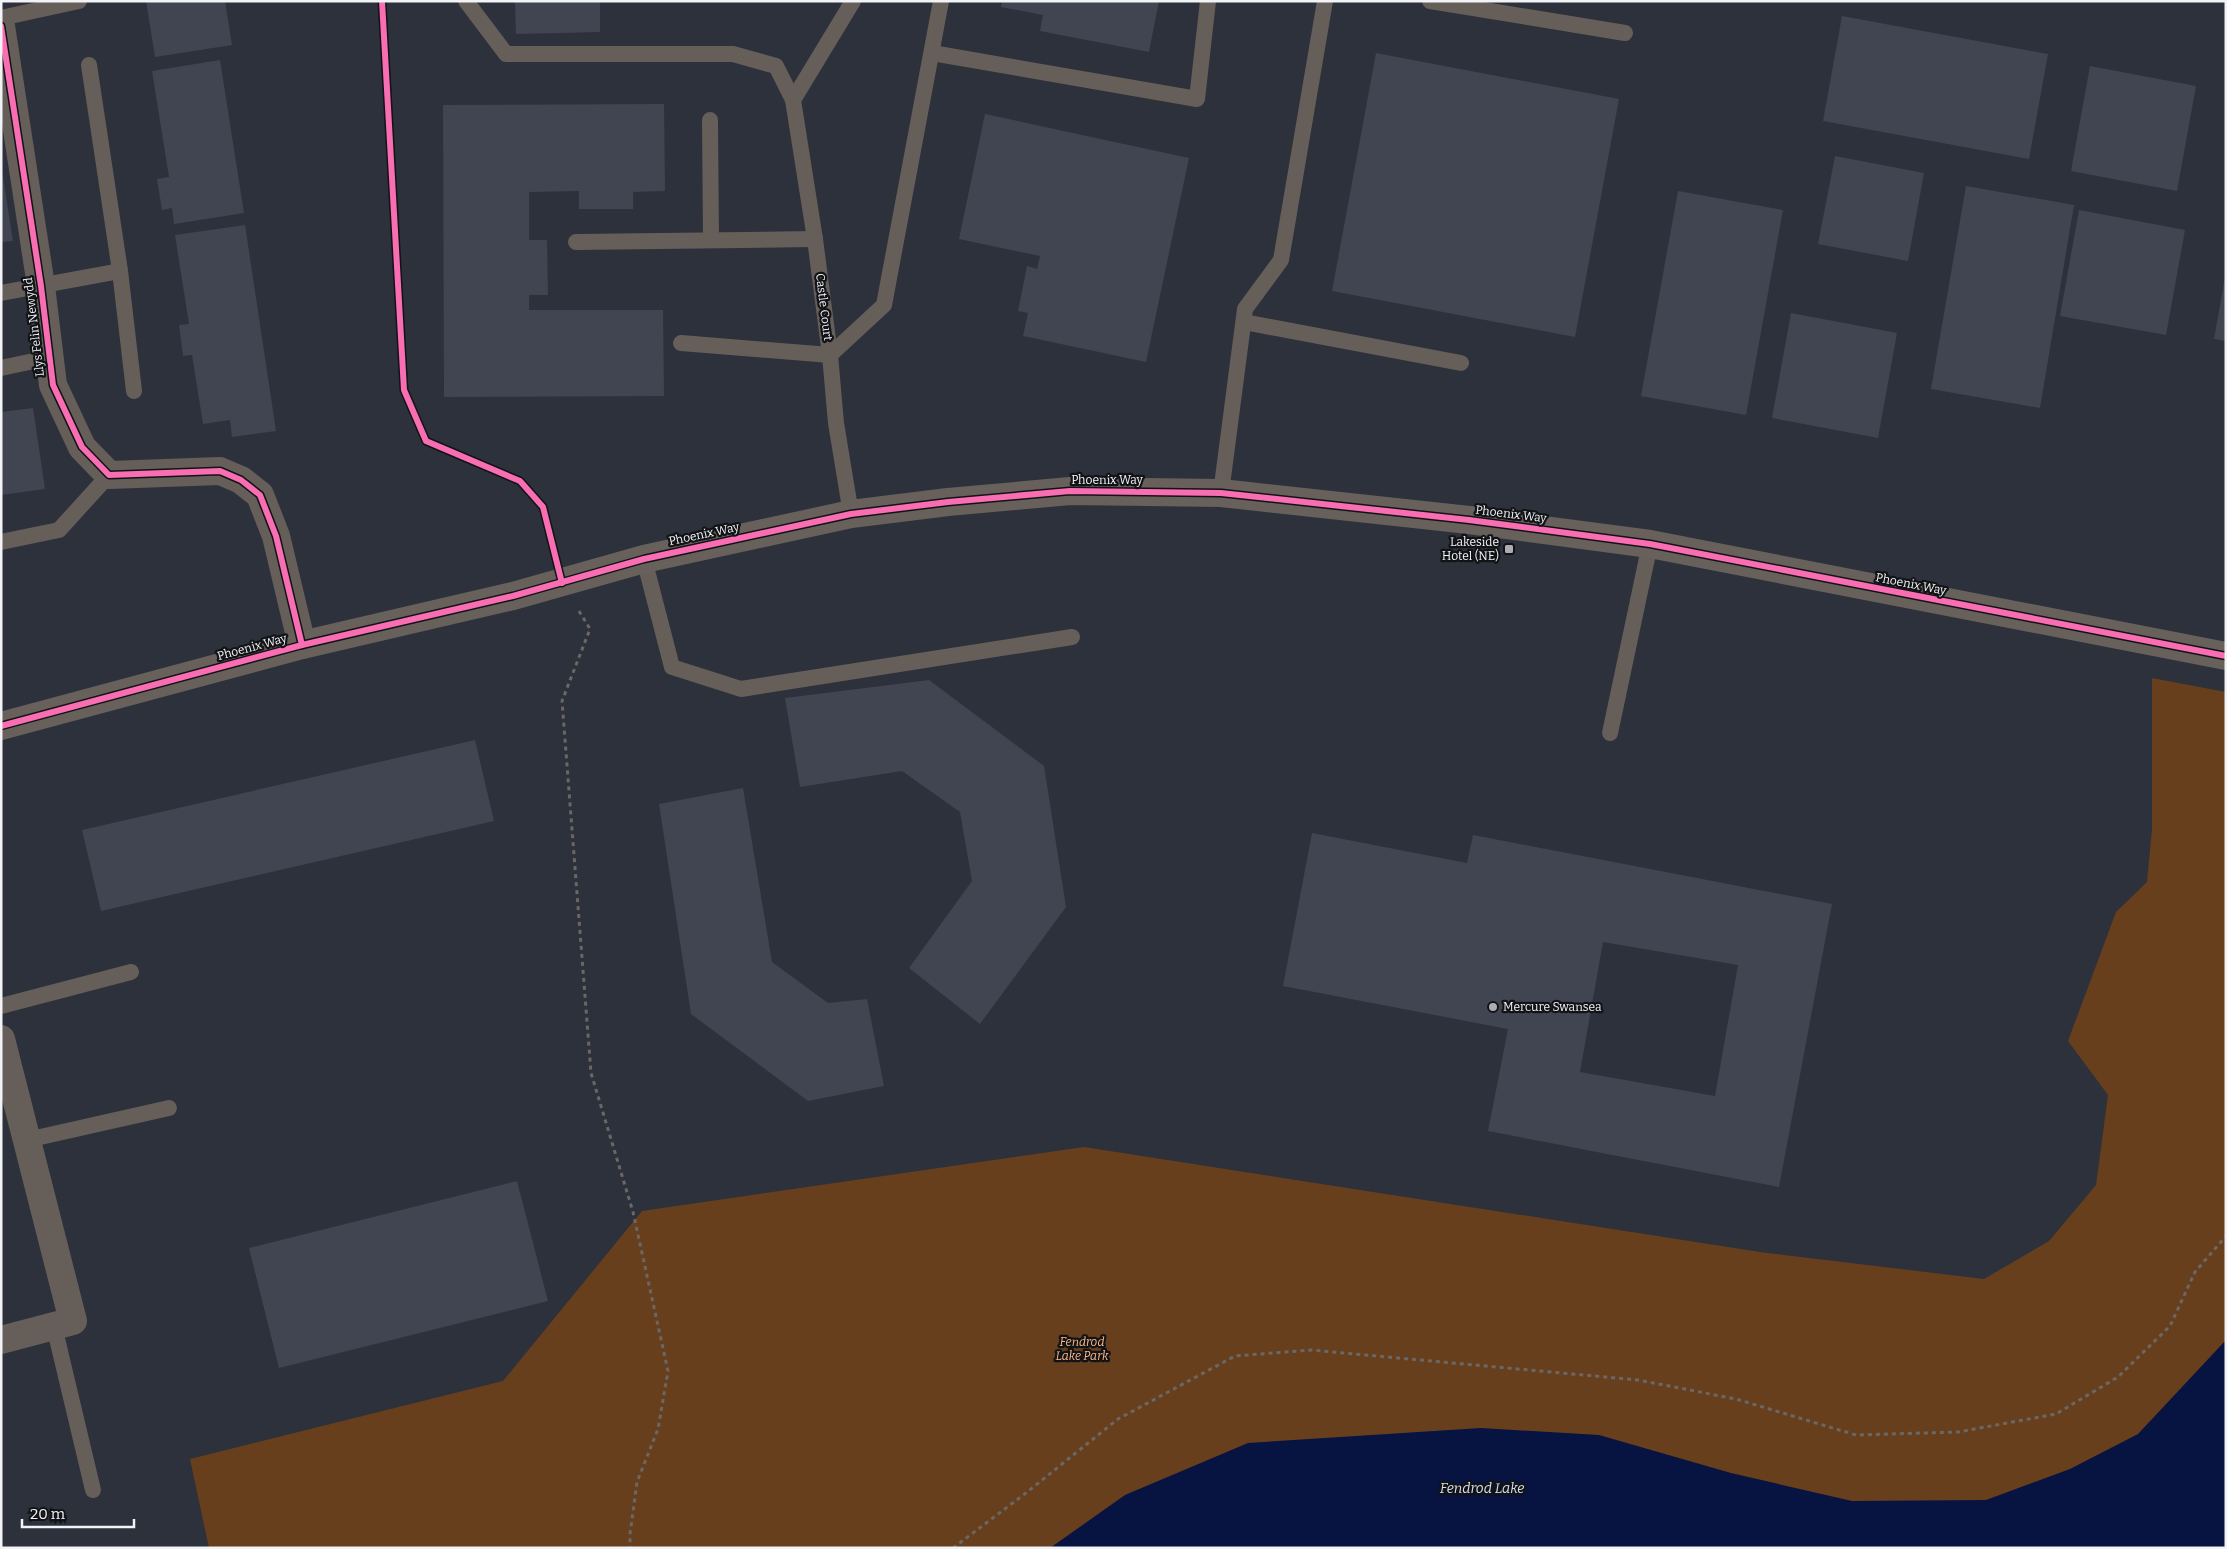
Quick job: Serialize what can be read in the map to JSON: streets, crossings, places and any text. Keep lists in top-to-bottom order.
{
  "streets": {
    "street": ["Llys Felin Newydd", "Phoenix Way"],
    "lane": ["Castle Court"]
  },
  "crossings": [
    ["Castle Court", "Phoenix Way"]
  ],
  "water": ["Fendrod Lake"],
  "parks": ["Fendrod Lake Park"],
  "places": {
    "transit": ["Lakeside Hotel (NE)"],
    "other": ["Mercure Swansea"]
  },
  "scale_bar": "20 m"
}
